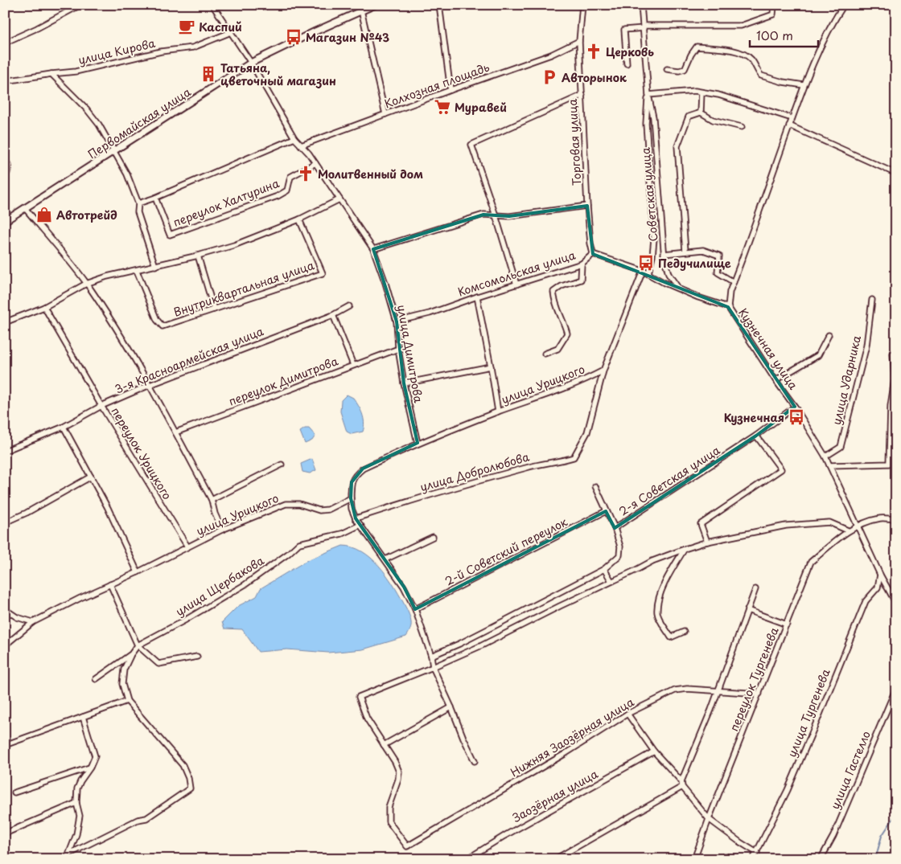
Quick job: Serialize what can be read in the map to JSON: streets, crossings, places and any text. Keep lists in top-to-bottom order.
{
  "streets": {
    "main road": ["Первомайская улица"],
    "street": [
      "улица Кирова",
      "Колхозная площадь",
      "Торговая улица",
      "Советская улица",
      "переулок Халтурина",
      "Комсомольская улица",
      "Внутриквартальная улица",
      "Кузнечная улица",
      "улица Димитрова",
      "3-я Красноармейская улица",
      "улица Ударника",
      "переулок Димитрова",
      "улица Урицкого",
      "переулок Урицкого",
      "улица Добролюбова",
      "2-я Советская улица",
      "2-й Советский переулок",
      "улица Щербакова",
      "переулок Тургенева",
      "улица Тургенева",
      "Нижняя Заозёрная улица",
      "улица Гастелло",
      "Заозёрная улица"
    ]
  },
  "crossings": [
    ["улица Кирова", "улица Димитрова"],
    ["Колхозная площадь", "Торговая улица"],
    ["Колхозная площадь", "улица Димитрова"],
    ["Первомайская улица", "улица Димитрова"],
    ["Торговая улица", "Комсомольская улица"],
    ["переулок Халтурина", "улица Димитрова"],
    ["Комсомольская улица", "улица Димитрова"],
    ["Кузнечная улица", "улица Ударника"],
    ["Кузнечная улица", "2-я Советская улица"],
    ["Кузнечная улица", "переулок Тургенева"],
    ["Кузнечная улица", "улица Тургенева"],
    ["улица Димитрова", "переулок Димитрова"],
    ["улица Димитрова", "улица Урицкого"],
    ["3-я Красноармейская улица", "переулок Урицкого"],
    ["улица Урицкого", "переулок Урицкого"],
    ["улица Урицкого", "улица Добролюбова"],
    ["переулок Тургенева", "Нижняя Заозёрная улица"]
  ],
  "places": {
    "cafe": ["Каспий"],
    "bus stop": ["Магазин №43", "Педучилище", "Кузнечная"],
    "church": ["Церковь", "Молитвенный дом"],
    "building": ["Татьяна, цветочный магазин"],
    "parking": ["Авторынок"],
    "supermarket": ["Муравей"],
    "shop": ["Автотрейд"]
  },
  "scale_bar": "100 m"
}
